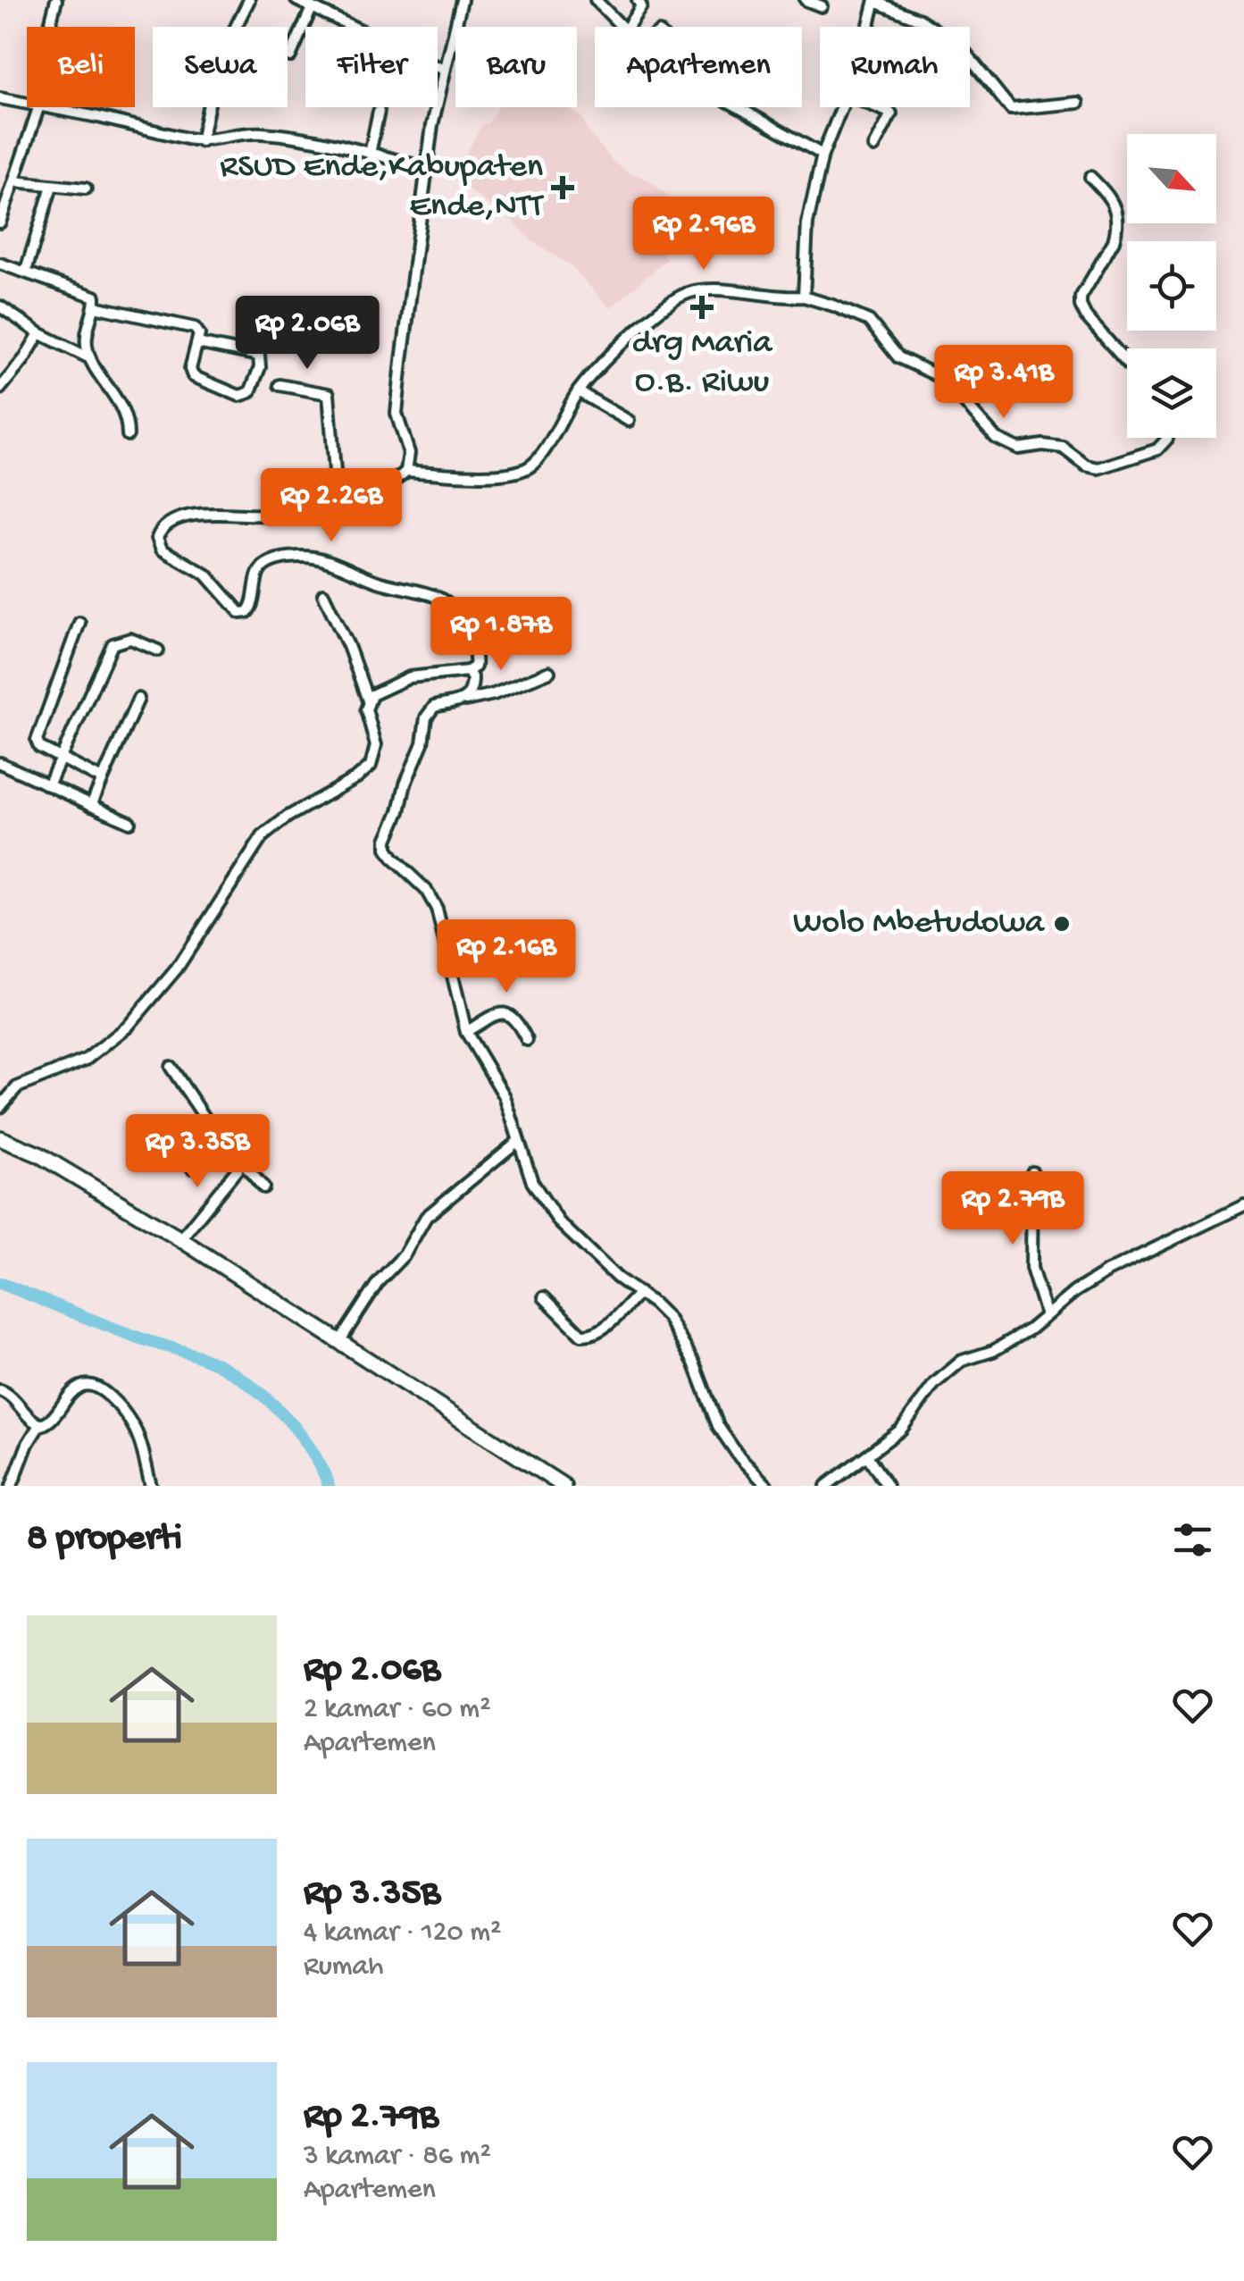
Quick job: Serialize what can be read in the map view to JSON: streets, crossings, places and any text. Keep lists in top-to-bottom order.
{
  "places": {
    "health": ["RSUD Ende,Kabupaten Ende,NTT", "drg Maria O.B. Riwu"],
    "other": ["Wolo Mbetudowa"]
  },
  "north": "bottom right",
  "page": {
    "chip": [
      "Beli",
      "Sewa",
      "Filter",
      "Baru",
      "Apartemen",
      "Rumah"
    ],
    "price": [
      "Rp 2.96B",
      "Rp 2.06B",
      "Rp 3.41B",
      "Rp 2.26B",
      "Rp 1.87B",
      "Rp 2.16B",
      "Rp 3.35B",
      "Rp 2.79B"
    ],
    "heading": "8 properti",
    "list": [
      {
        "name": "Rp 2.06B",
        "note": "2 kamar · 60 m² · Apartemen"
      },
      {
        "name": "Rp 3.35B",
        "note": "4 kamar · 120 m² · Rumah"
      },
      {
        "name": "Rp 2.79B",
        "note": "3 kamar · 86 m² · Apartemen"
      }
    ]
  }
}
